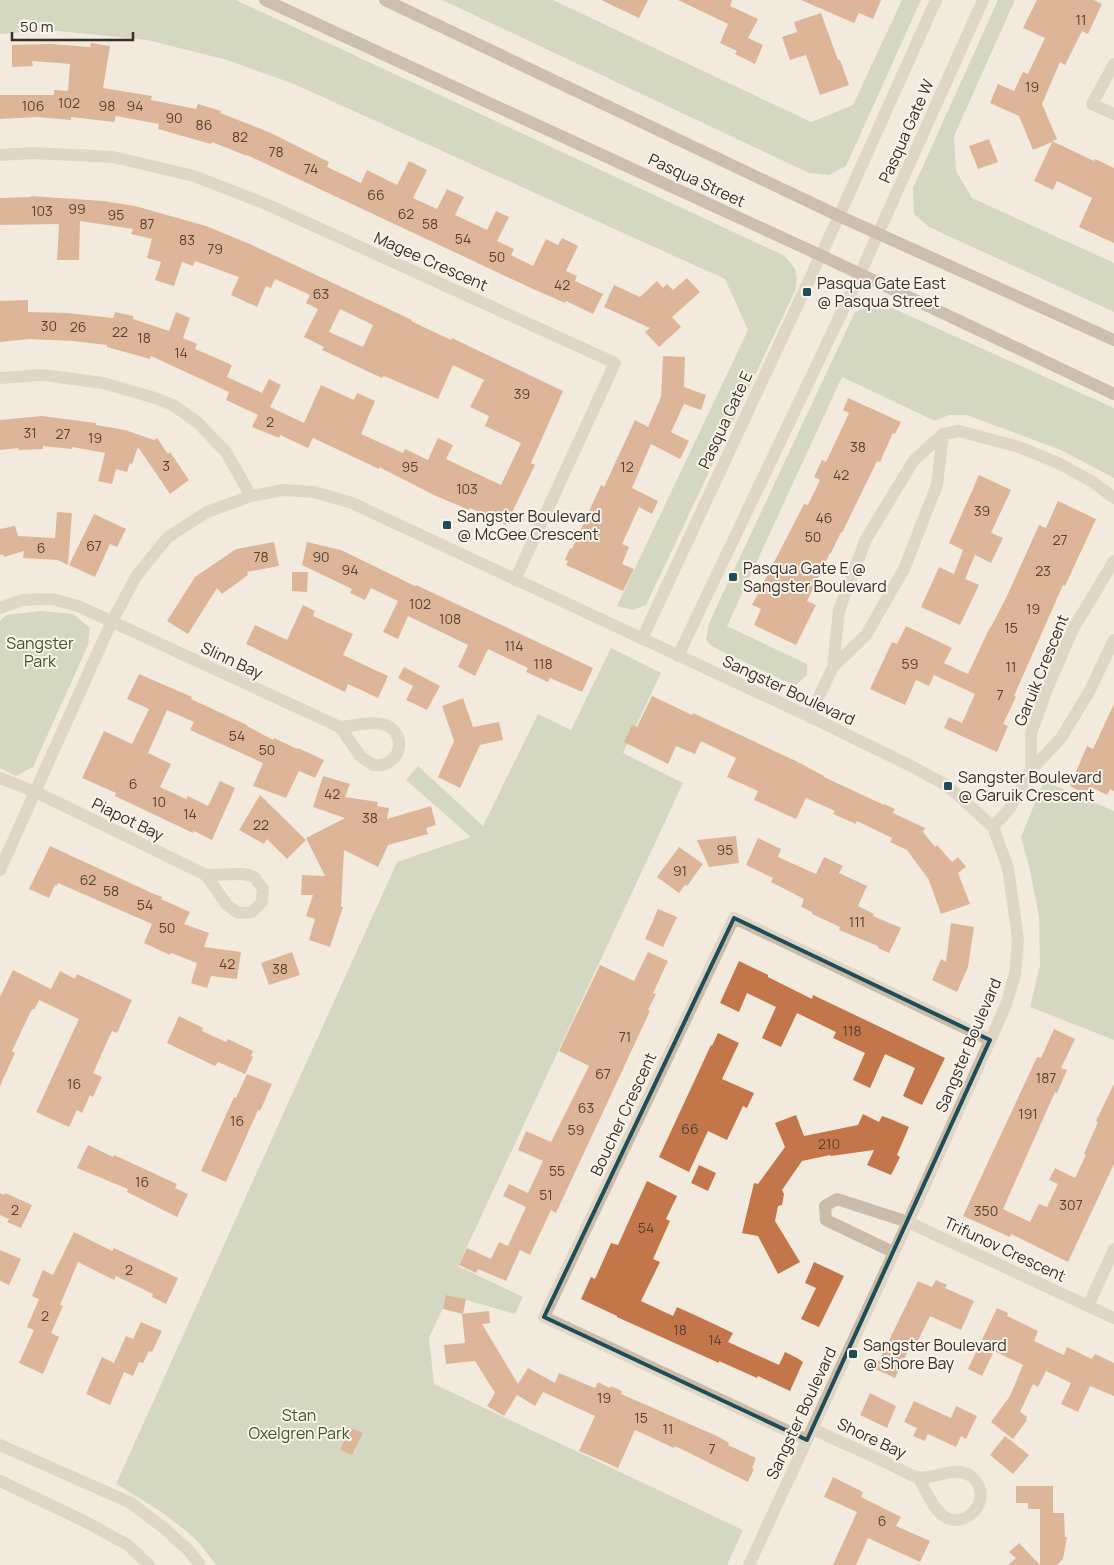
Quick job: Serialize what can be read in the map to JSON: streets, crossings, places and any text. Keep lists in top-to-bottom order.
{
  "streets": {
    "main road": ["Pasqua Street"],
    "street": [
      "Pasqua Gate W",
      "Magee Crescent",
      "Pasqua Gate E",
      "Slinn Bay",
      "Garuik Crescent",
      "Sangster Boulevard",
      "Piapot Bay",
      "Boucher Crescent",
      "Trifunov Crescent",
      "Shore Bay"
    ]
  },
  "crossings": [
    ["Pasqua Gate W", "Pasqua Street"],
    ["Pasqua Gate W", "Pasqua Gate E"],
    ["Pasqua Street", "Pasqua Gate E"],
    ["Magee Crescent", "Sangster Boulevard"],
    ["Pasqua Gate E", "Sangster Boulevard"],
    ["Slinn Bay", "Sangster Boulevard"],
    ["Garuik Crescent", "Sangster Boulevard"],
    ["Sangster Boulevard", "Piapot Bay"],
    ["Sangster Boulevard", "Boucher Crescent"],
    ["Sangster Boulevard", "Trifunov Crescent"],
    ["Sangster Boulevard", "Shore Bay"],
    ["Boucher Crescent", "Shore Bay"]
  ],
  "parks": ["Sangster Park", "Stan Oxelgren Park"],
  "places": {
    "transit": [
      "Pasqua Gate East @ Pasqua Street",
      "Sangster Boulevard @ McGee Crescent",
      "Pasqua Gate E @ Sangster Boulevard",
      "Sangster Boulevard @ Garuik Crescent",
      "Sangster Boulevard @ Shore Bay"
    ]
  },
  "house_numbers": [
    "11",
    "19",
    "102",
    "106",
    "98",
    "94",
    "90",
    "86",
    "82",
    "78",
    "74",
    "66",
    "99",
    "103",
    "62",
    "95",
    "87",
    "58",
    "54",
    "83",
    "79",
    "50",
    "42",
    "63",
    "30",
    "26",
    "22",
    "18",
    "14",
    "39",
    "2",
    "31",
    "27",
    "19",
    "38",
    "3",
    "95",
    "12",
    "42",
    "103",
    "39",
    "46",
    "50",
    "27",
    "67",
    "6",
    "78",
    "90",
    "94",
    "23",
    "102",
    "19",
    "108",
    "15",
    "114",
    "118",
    "59",
    "11",
    "7",
    "54",
    "50",
    "6",
    "42",
    "10",
    "14",
    "38",
    "22",
    "95",
    "91",
    "62",
    "58",
    "54",
    "111",
    "50",
    "42",
    "38",
    "118",
    "71",
    "67",
    "187",
    "16",
    "63",
    "191",
    "16",
    "66",
    "59",
    "210",
    "55",
    "16",
    "51",
    "307",
    "2",
    "350",
    "54",
    "2",
    "2",
    "18",
    "14",
    "19",
    "15",
    "11",
    "7",
    "6"
  ],
  "scale_bar": "50 m"
}
